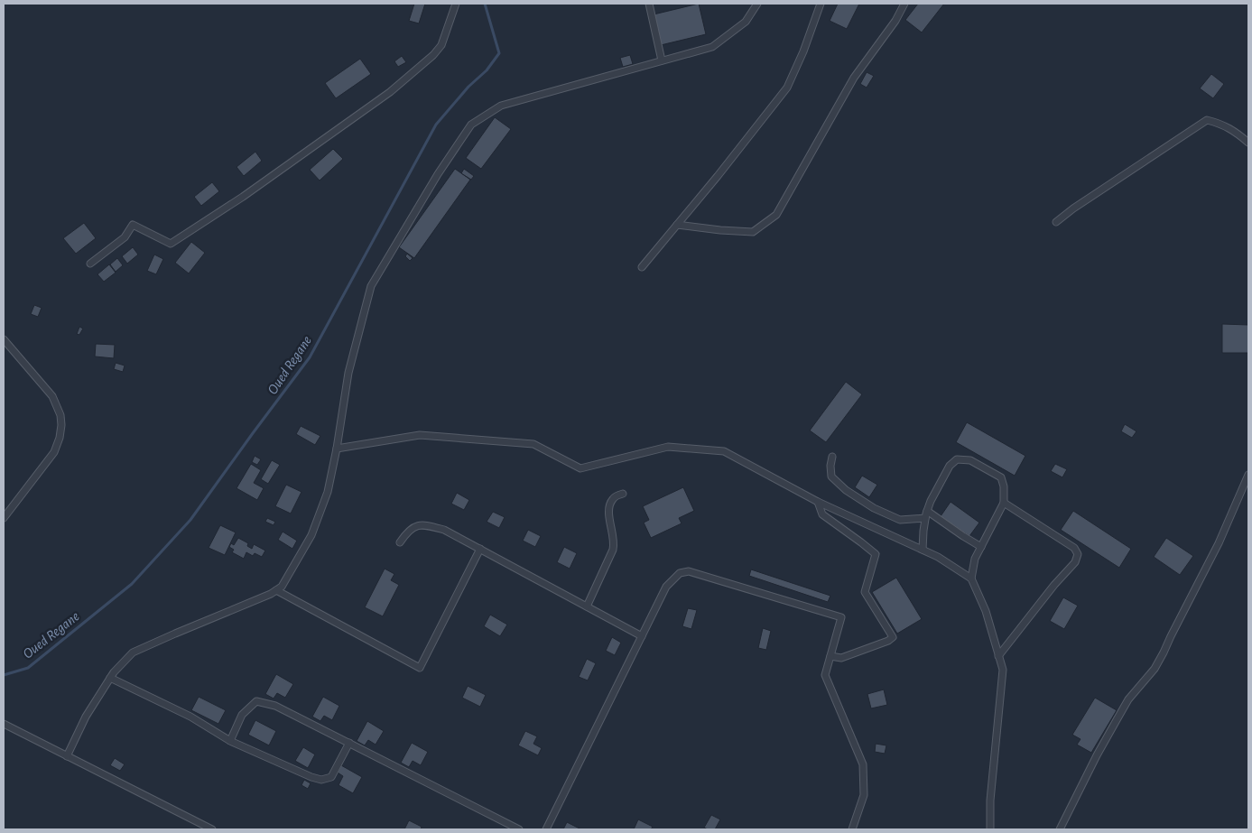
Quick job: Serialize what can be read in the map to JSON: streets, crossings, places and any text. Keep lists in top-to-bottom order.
{
  "water": ["Oued Regane"]
}
